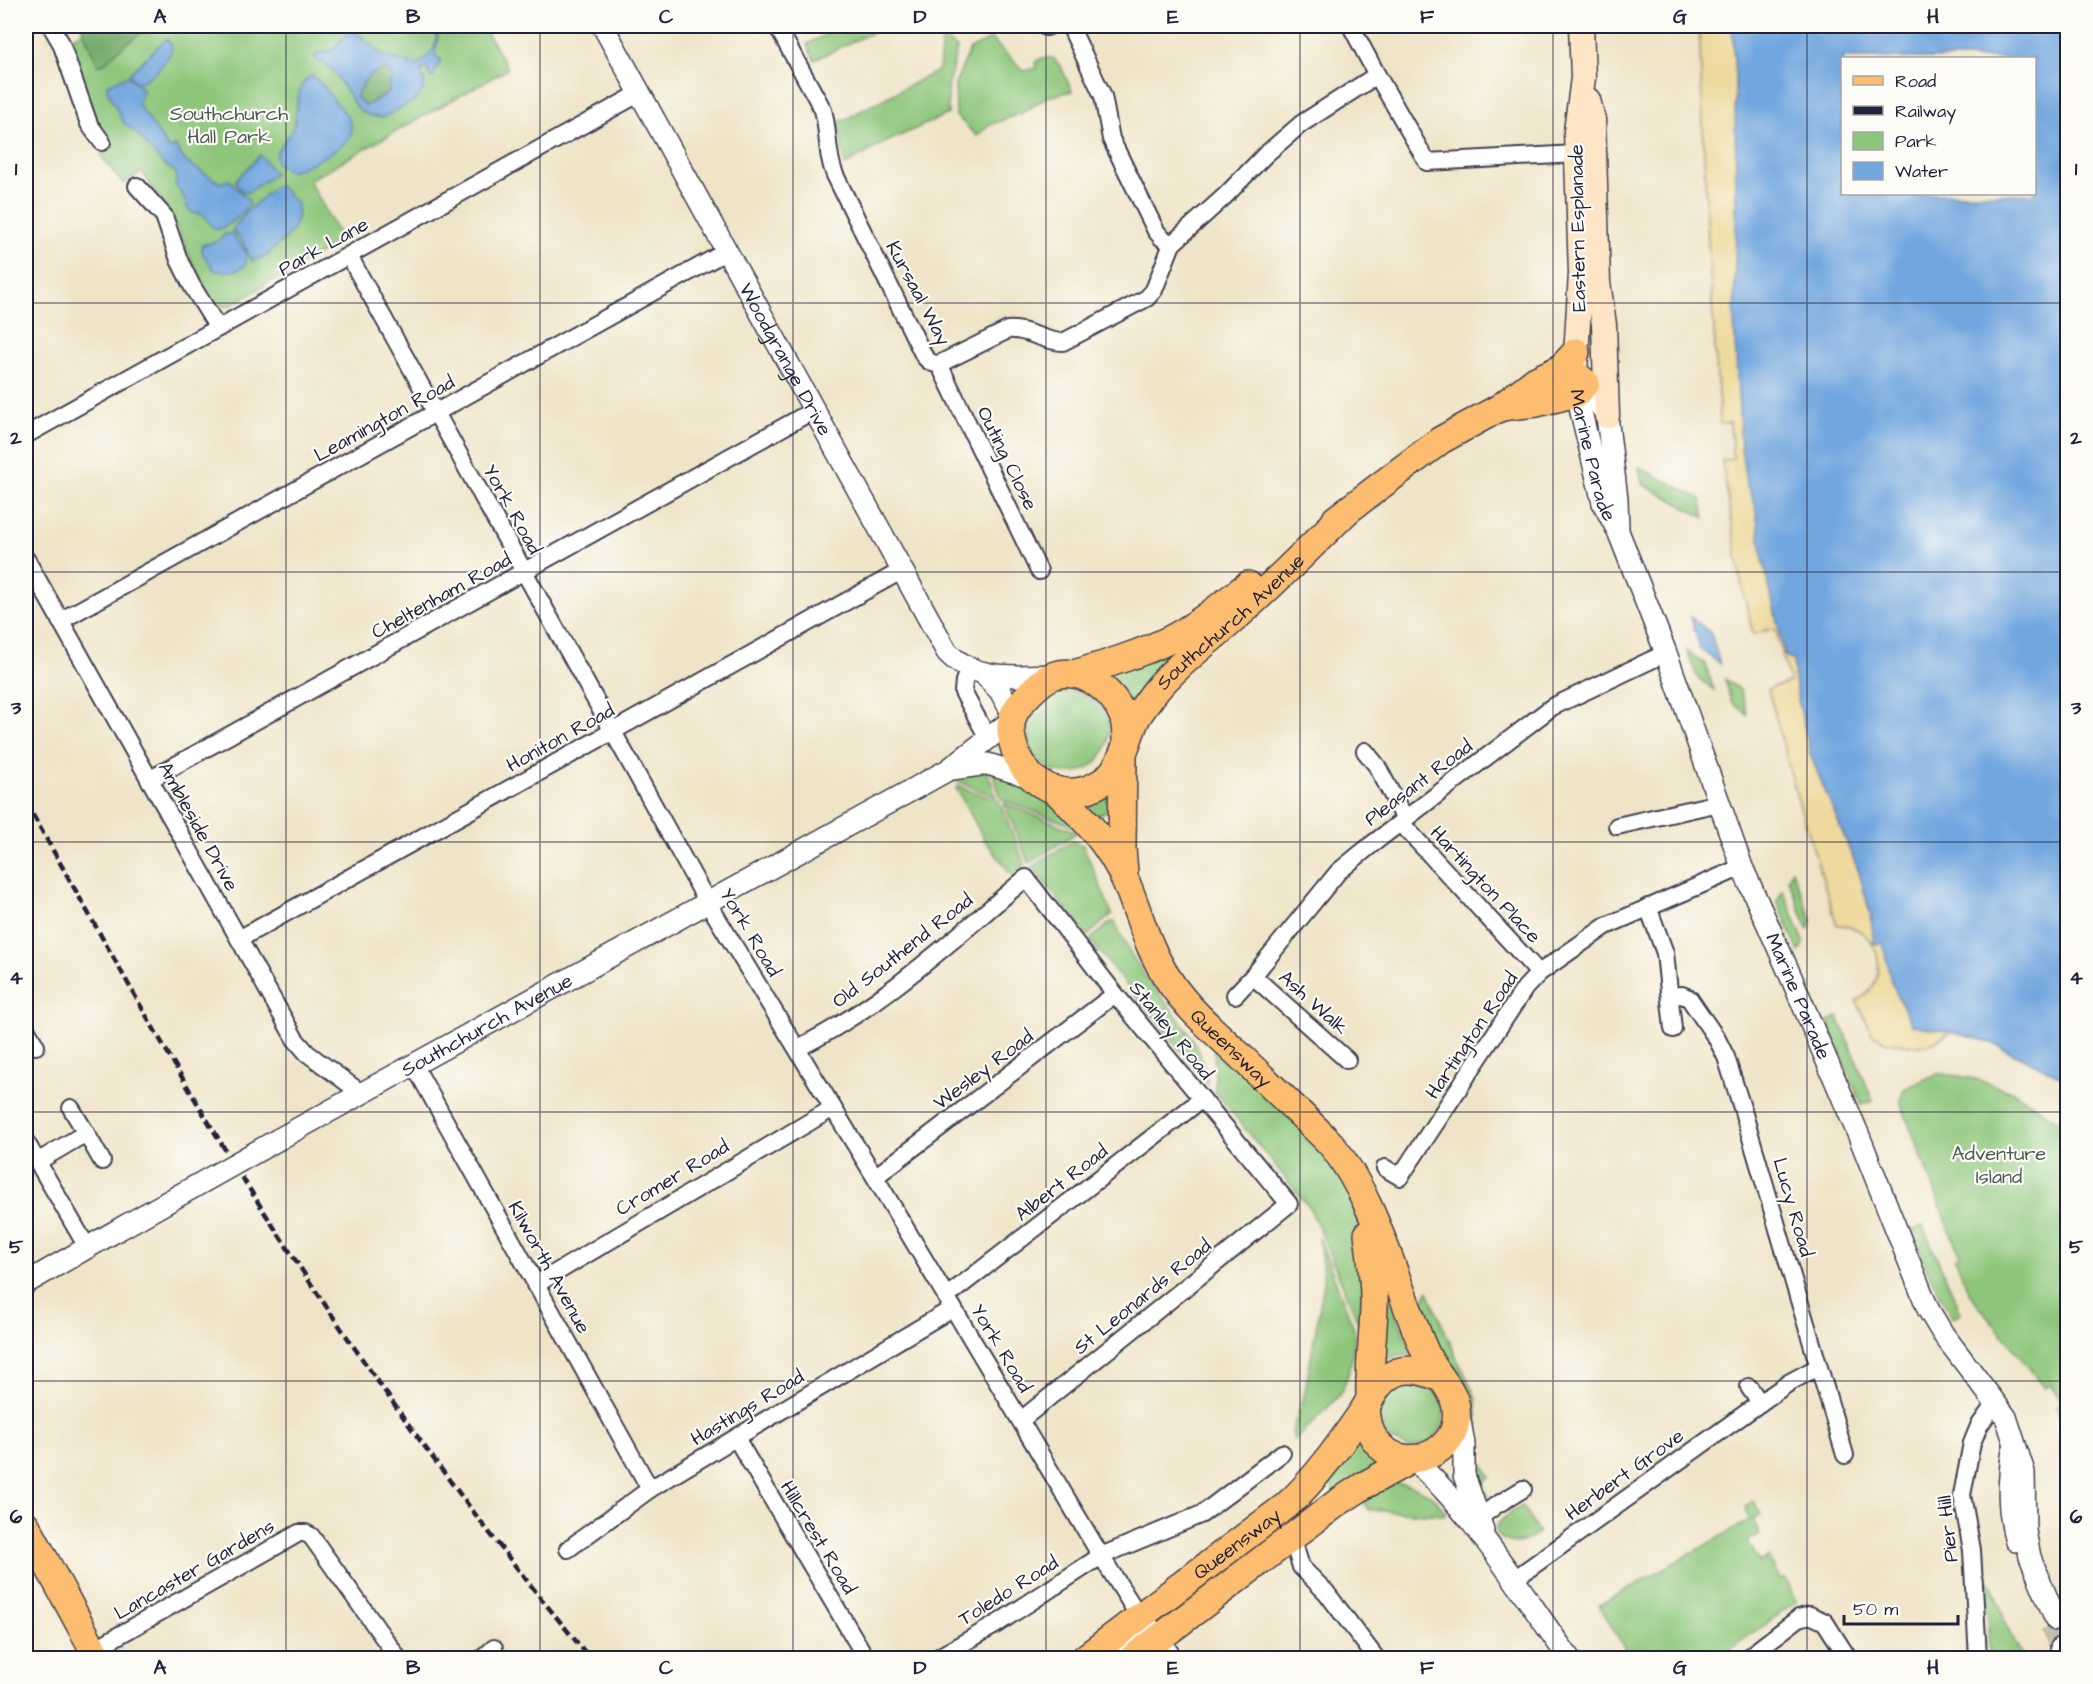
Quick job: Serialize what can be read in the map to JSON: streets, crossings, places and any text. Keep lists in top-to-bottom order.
{
  "streets": {
    "main road": ["Eastern Esplanade", "Southchurch Avenue", "Queensway"],
    "street": [
      "Park Lane",
      "Kursaal Way",
      "Woodgrange Drive",
      "Leamington Road",
      "Marine Parade",
      "Outing Close",
      "York Road",
      "Cheltenham Road",
      "Honiton Road",
      "Pleasant Road",
      "Ambleside Drive",
      "Hartington Place",
      "Old Southend Road",
      "Ash Walk",
      "Stanley Road",
      "Hartington Road",
      "Wesley Road",
      "Cromer Road",
      "Albert Road",
      "Lucy Road",
      "Kilworth Avenue",
      "St Leonards Road",
      "Hastings Road",
      "Herbert Grove",
      "Pier Hill",
      "Hillcrest Road",
      "Lancaster Gardens",
      "Toledo Road"
    ]
  },
  "crossings": [
    ["Eastern Esplanade", "Marine Parade"],
    ["Eastern Esplanade", "Southchurch Avenue"],
    ["Park Lane", "Woodgrange Drive"],
    ["Park Lane", "York Road"],
    ["Kursaal Way", "Outing Close"],
    ["Woodgrange Drive", "Leamington Road"],
    ["Woodgrange Drive", "Cheltenham Road"],
    ["Woodgrange Drive", "Southchurch Avenue"],
    ["Woodgrange Drive", "Honiton Road"],
    ["Woodgrange Drive", "Queensway"],
    ["Leamington Road", "York Road"],
    ["Leamington Road", "Ambleside Drive"],
    ["Marine Parade", "Southchurch Avenue"],
    ["Marine Parade", "Pleasant Road"],
    ["Marine Parade", "Hartington Road"],
    ["Marine Parade", "Pier Hill"],
    ["York Road", "Cheltenham Road"],
    ["York Road", "Southchurch Avenue"],
    ["York Road", "Honiton Road"],
    ["York Road", "Old Southend Road"],
    ["York Road", "Queensway"],
    ["York Road", "Wesley Road"],
    ["York Road", "Cromer Road"],
    ["York Road", "Albert Road"],
    ["York Road", "St Leonards Road"],
    ["York Road", "Hastings Road"],
    ["York Road", "Toledo Road"],
    ["Cheltenham Road", "Ambleside Drive"],
    ["Southchurch Avenue", "Ambleside Drive"],
    ["Southchurch Avenue", "Queensway"],
    ["Southchurch Avenue", "Kilworth Avenue"],
    ["Honiton Road", "Ambleside Drive"],
    ["Pleasant Road", "Hartington Place"],
    ["Pleasant Road", "Ash Walk"],
    ["Hartington Place", "Hartington Road"],
    ["Old Southend Road", "Stanley Road"],
    ["Stanley Road", "Wesley Road"],
    ["Stanley Road", "Albert Road"],
    ["Stanley Road", "St Leonards Road"],
    ["Cromer Road", "Kilworth Avenue"],
    ["Albert Road", "Hastings Road"],
    ["Lucy Road", "Herbert Grove"],
    ["Kilworth Avenue", "Hastings Road"],
    ["Hastings Road", "Hillcrest Road"]
  ],
  "parks": ["Southchurch Hall Park", "Adventure Island"],
  "legend": [
    "Road",
    "Railway",
    "Park",
    "Water"
  ],
  "scale_bar": "50 m",
  "grid": {
    "columns": [
      "A",
      "B",
      "C",
      "D",
      "E",
      "F",
      "G",
      "H"
    ],
    "rows": [
      "1",
      "2",
      "3",
      "4",
      "5",
      "6"
    ]
  }
}
